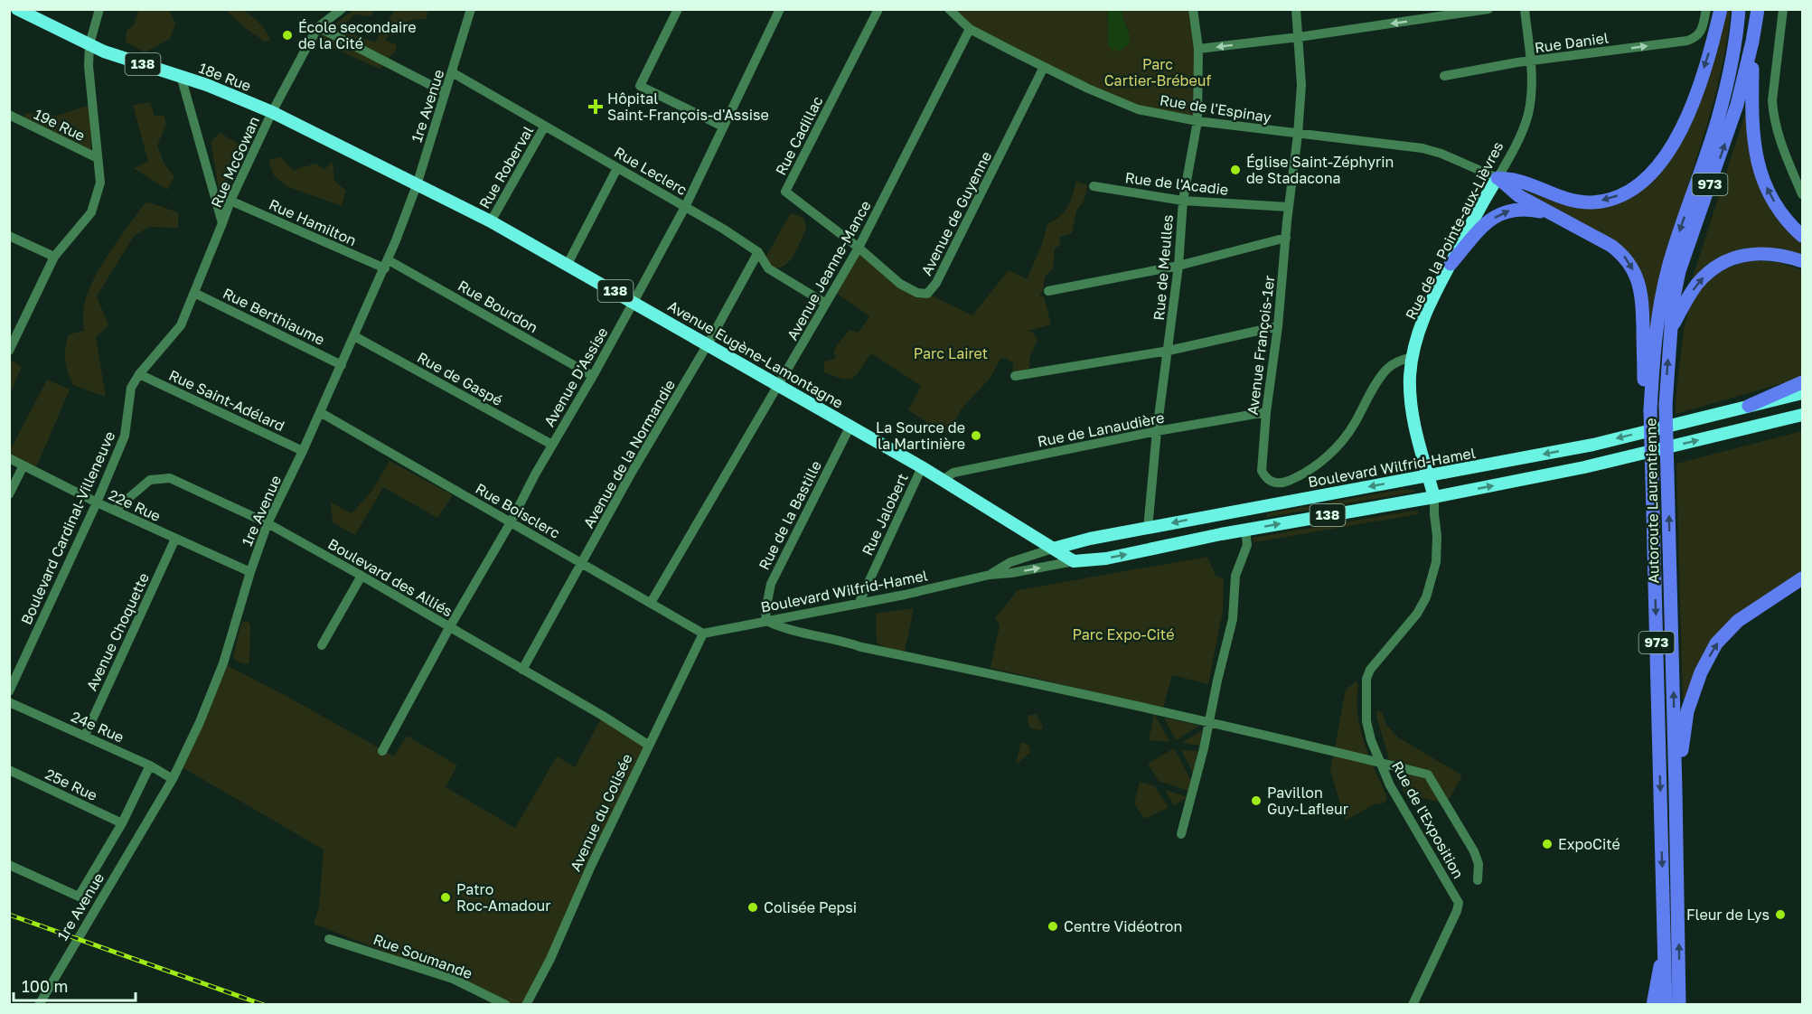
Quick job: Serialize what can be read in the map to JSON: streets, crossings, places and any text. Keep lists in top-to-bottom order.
{
  "streets": {
    "highway": ["973", "Autoroute Laurentienne"],
    "main road": [
      "138",
      "18e Rue",
      "Rue de la Pointe-aux-Lièvres",
      "Avenue Eugène-Lamontagne",
      "Boulevard Wilfrid-Hamel"
    ],
    "street": [
      "Rue Daniel",
      "1re Avenue",
      "Rue de l'Espinay",
      "19e Rue",
      "Rue Cadillac",
      "Rue McGowan",
      "Rue Roberval",
      "Rue Leclerc",
      "Rue de l'Acadie",
      "Avenue de Guyenne",
      "Rue Hamilton",
      "Rue de Meulles",
      "Avenue Jeanne-Mance",
      "Rue Bourdon",
      "Rue Berthiaume",
      "Avenue François-1er",
      "Avenue D'Assise",
      "Rue de Gaspé",
      "Rue Saint-Adélard",
      "Rue de Lanaudière",
      "Avenue de la Normandie",
      "22e Rue",
      "Rue Boisclerc",
      "Rue Jalobert",
      "Rue de la Bastille",
      "Boulevard Cardinal-Villeneuve",
      "Boulevard des Alliés",
      "Avenue Choquette",
      "24e Rue",
      "25e Rue",
      "Avenue du Colisée",
      "Rue de l'Exposition",
      "Rue Soumande"
    ]
  },
  "crossings": [
    ["Rue Daniel", "Rue de la Pointe-aux-Lièvres"],
    ["18e Rue", "1re Avenue"],
    ["18e Rue", "Rue McGowan"],
    ["18e Rue", "Avenue Eugène-Lamontagne"],
    ["1re Avenue", "Rue Leclerc"],
    ["1re Avenue", "Rue Hamilton"],
    ["1re Avenue", "Rue Bourdon"],
    ["1re Avenue", "Rue Berthiaume"],
    ["1re Avenue", "Avenue Eugène-Lamontagne"],
    ["1re Avenue", "Rue de Gaspé"],
    ["1re Avenue", "Rue Saint-Adélard"],
    ["1re Avenue", "22e Rue"],
    ["1re Avenue", "Rue Boisclerc"],
    ["1re Avenue", "Boulevard des Alliés"],
    ["1re Avenue", "24e Rue"],
    ["1re Avenue", "25e Rue"],
    ["Rue de l'Espinay", "Avenue de Guyenne"],
    ["Rue de l'Espinay", "Rue de la Pointe-aux-Lièvres"],
    ["Rue de l'Espinay", "Rue de Meulles"],
    ["Rue de l'Espinay", "Avenue Jeanne-Mance"],
    ["Rue de l'Espinay", "Avenue François-1er"],
    ["Rue Cadillac", "Avenue de Guyenne"],
    ["Rue Cadillac", "Avenue Jeanne-Mance"],
    ["Rue McGowan", "Rue Hamilton"],
    ["Rue McGowan", "Boulevard Cardinal-Villeneuve"],
    ["Rue Roberval", "Rue Leclerc"],
    ["Rue Roberval", "Avenue Eugène-Lamontagne"],
    ["Rue Leclerc", "Avenue Jeanne-Mance"],
    ["Rue Leclerc", "Avenue D'Assise"],
    ["Rue Leclerc", "Avenue de la Normandie"],
    ["Rue de l'Acadie", "Rue de Meulles"],
    ["Rue de l'Acadie", "Avenue François-1er"],
    ["Avenue de Guyenne", "Avenue Jeanne-Mance"],
    ["Rue Hamilton", "Rue Bourdon"],
    ["Rue de la Pointe-aux-Lièvres", "Avenue François-1er"],
    ["Rue de la Pointe-aux-Lièvres", "Boulevard Wilfrid-Hamel"],
    ["Rue de la Pointe-aux-Lièvres", "Rue de l'Exposition"],
    ["Rue de Meulles", "Rue de Lanaudière"],
    ["Rue de Meulles", "Boulevard Wilfrid-Hamel"],
    ["Avenue Jeanne-Mance", "Avenue Eugène-Lamontagne"],
    ["Avenue Jeanne-Mance", "Rue Boisclerc"],
    ["Rue Bourdon", "Avenue D'Assise"],
    ["Rue Berthiaume", "Boulevard Cardinal-Villeneuve"],
    ["Avenue François-1er", "Rue de Lanaudière"],
    ["Avenue Eugène-Lamontagne", "Avenue D'Assise"],
    ["Avenue Eugène-Lamontagne", "Rue de Lanaudière"],
    ["Avenue Eugène-Lamontagne", "Avenue de la Normandie"],
    ["Avenue Eugène-Lamontagne", "Boulevard Wilfrid-Hamel"],
    ["Avenue Eugène-Lamontagne", "Rue Jalobert"],
    ["Avenue Eugène-Lamontagne", "Rue de la Bastille"],
    ["Avenue D'Assise", "Rue de Gaspé"],
    ["Avenue D'Assise", "Rue Boisclerc"],
    ["Avenue D'Assise", "Boulevard des Alliés"],
    ["Rue Saint-Adélard", "Boulevard Cardinal-Villeneuve"],
    ["Avenue de la Normandie", "Rue Boisclerc"],
    ["Avenue de la Normandie", "Boulevard des Alliés"],
    ["Boulevard Wilfrid-Hamel", "Rue Boisclerc"],
    ["Boulevard Wilfrid-Hamel", "Rue Jalobert"],
    ["Boulevard Wilfrid-Hamel", "Rue de la Bastille"],
    ["Boulevard Wilfrid-Hamel", "Avenue du Colisée"],
    ["Boulevard Wilfrid-Hamel", "Rue de l'Exposition"],
    ["22e Rue", "Boulevard Cardinal-Villeneuve"],
    ["22e Rue", "Boulevard des Alliés"],
    ["22e Rue", "Avenue Choquette"],
    ["Rue Boisclerc", "Avenue du Colisée"],
    ["Boulevard des Alliés", "Avenue du Colisée"],
    ["Avenue Choquette", "24e Rue"]
  ],
  "one_way": ["Rue Daniel"],
  "parks": ["Parc Cartier-Brébeuf", "Parc Lairet", "Parc Expo-Cité"],
  "places": {
    "other": [
      "École secondaire de la Cité",
      "Église Saint-Zéphyrin de Stadacona",
      "La Source de la Martinière",
      "Pavillon Guy-Lafleur",
      "ExpoCité",
      "Patro Roc-Amadour",
      "Colisée Pepsi",
      "Fleur de Lys",
      "Centre Vidéotron"
    ],
    "health": ["Hôpital Saint-François-d'Assise"]
  },
  "scale_bar": "100 m"
}
